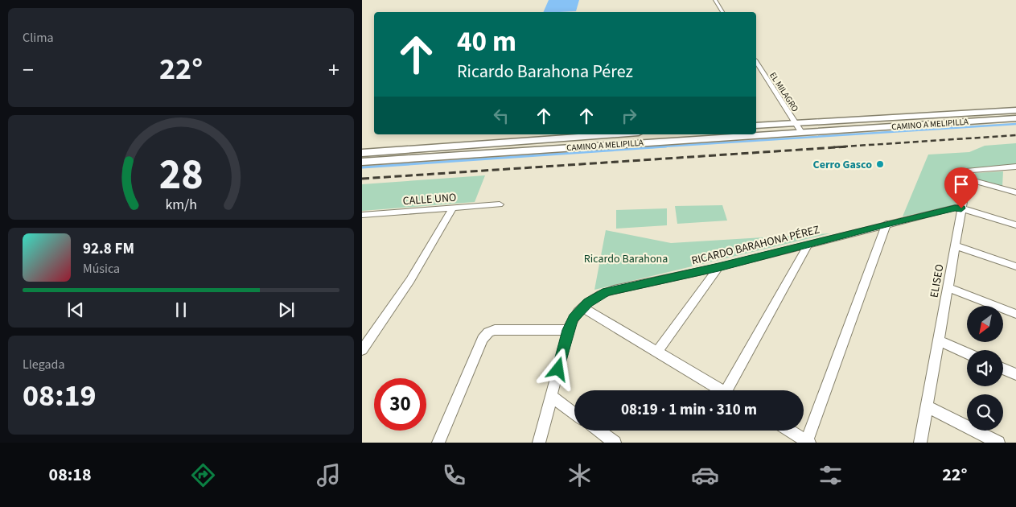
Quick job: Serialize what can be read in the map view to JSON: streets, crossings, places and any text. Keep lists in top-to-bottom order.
{
  "streets": {
    "main road": ["CAMINO A MELIPILLA"],
    "street": [
      "EL MILAGRO",
      "CALLE UNO",
      "RICARDO BARAHONA PÉREZ",
      "ELISEO"
    ]
  },
  "crossings": [
    ["EL MILAGRO", "CAMINO A MELIPILLA"],
    ["RICARDO BARAHONA PÉREZ", "ELISEO"]
  ],
  "parks": ["Ricardo Barahona"],
  "places": ["Cerro Gasco"],
  "north": "bottom left",
  "page": {
    "tile": [
      "Clima",
      ["Llegada", "08:19"]
    ],
    "turn": ["40 m", "Ricardo Barahona Pérez"],
    "heat": ["−", "22°", "+"],
    "song": ["92.8 FM", "Música"],
    "limit": "30",
    "trip": "08:19 · 1 min · 310 m",
    "tabs": ["08:18", "22°"],
    "gauge": ["28", "km/h"]
  }
}
